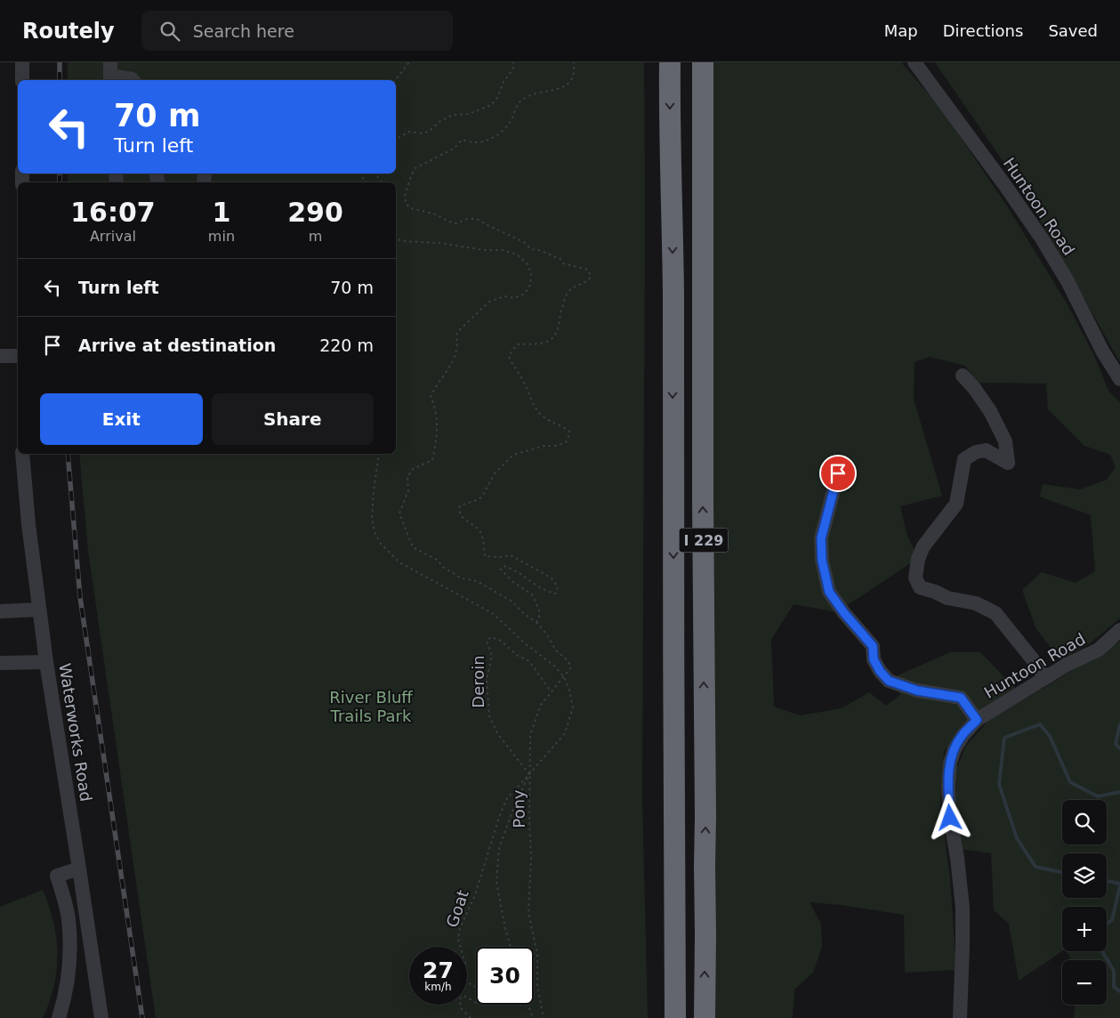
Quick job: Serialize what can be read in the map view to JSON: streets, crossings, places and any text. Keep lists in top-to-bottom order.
{
  "streets": {
    "highway": ["I 229"],
    "street": ["Huntoon Road", "Waterworks Road"],
    "path": ["Deroin", "Pony", "Goat"]
  },
  "crossings": [
    ["Deroin", "Pony"],
    ["Deroin", "Goat"],
    ["Pony", "Goat"]
  ],
  "parks": ["River Bluff Trails Park"],
  "page": {
    "header": "Routely",
    "search": "Search here",
    "nav": ["Map", "Directions", "Saved"],
    "turn": ["70 m", "Turn left"],
    "eta": [
      "16:07",
      "Arrival",
      "1",
      "min",
      "290",
      "m"
    ],
    "list": [
      {
        "name": "Turn left",
        "value": "70 m"
      },
      {
        "name": "Arrive at destination",
        "value": "220 m"
      }
    ],
    "buttons": ["Exit", "Share"],
    "map_buttons": ["+", "−"],
    "speed": "27 km/h",
    "limit": "30"
  }
}
